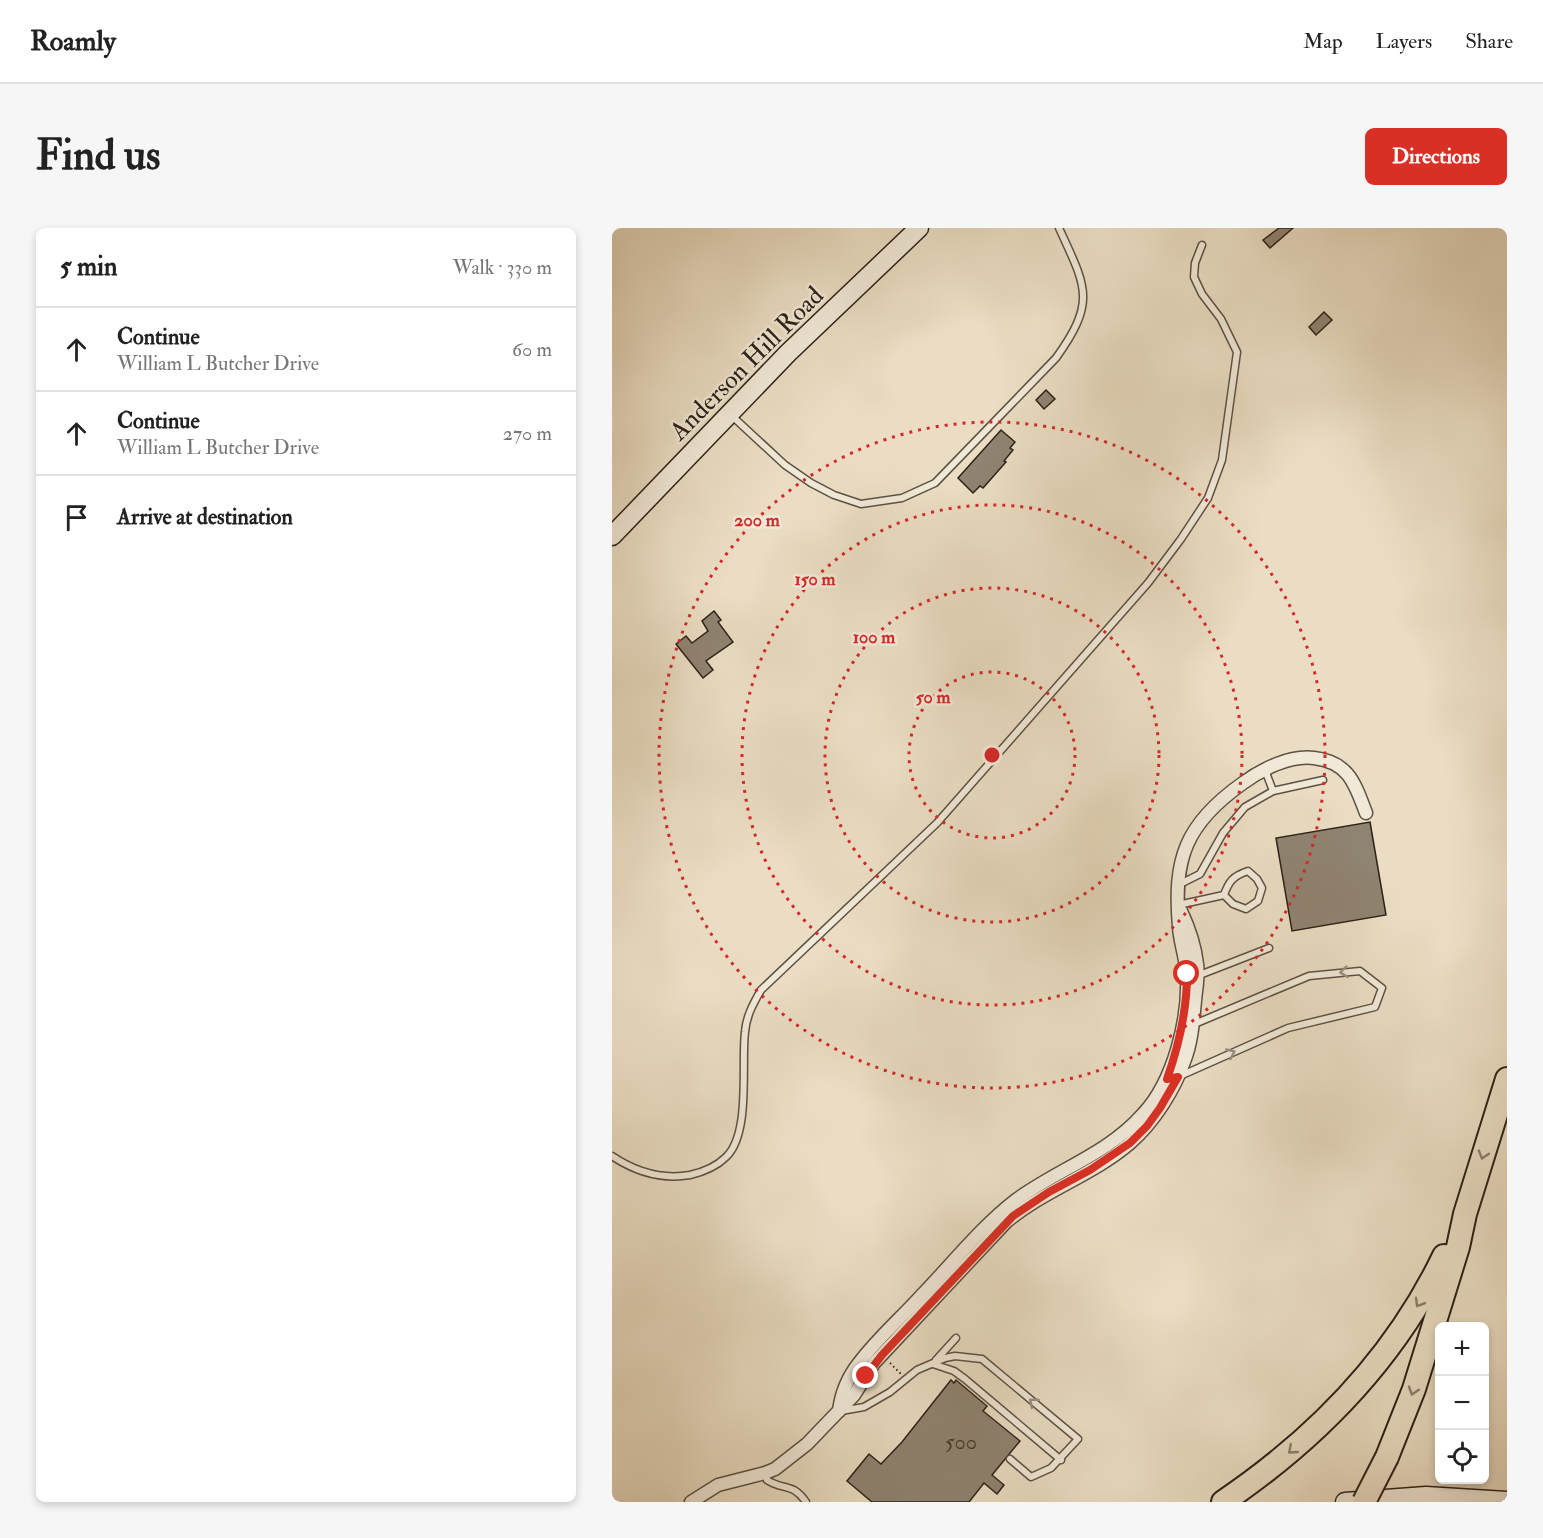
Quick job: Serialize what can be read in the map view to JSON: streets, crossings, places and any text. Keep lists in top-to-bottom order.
{
  "streets": {
    "main road": ["Anderson Hill Road"]
  },
  "house_numbers": ["500"],
  "page": {
    "header": "Roamly",
    "nav": ["Map", "Layers", "Share"],
    "buttons": "Directions",
    "title": "Find us",
    "heading": ["5 min", "Walk · 330 m"],
    "list": [
      ["Continue", "William L Butcher Drive", "60 m"],
      ["Continue", "William L Butcher Drive", "270 m"],
      "Arrive at destination"
    ],
    "map_buttons": ["+", "−"]
  },
  "rings": [
    "200 m",
    "150 m",
    "100 m",
    "50 m"
  ]
}
